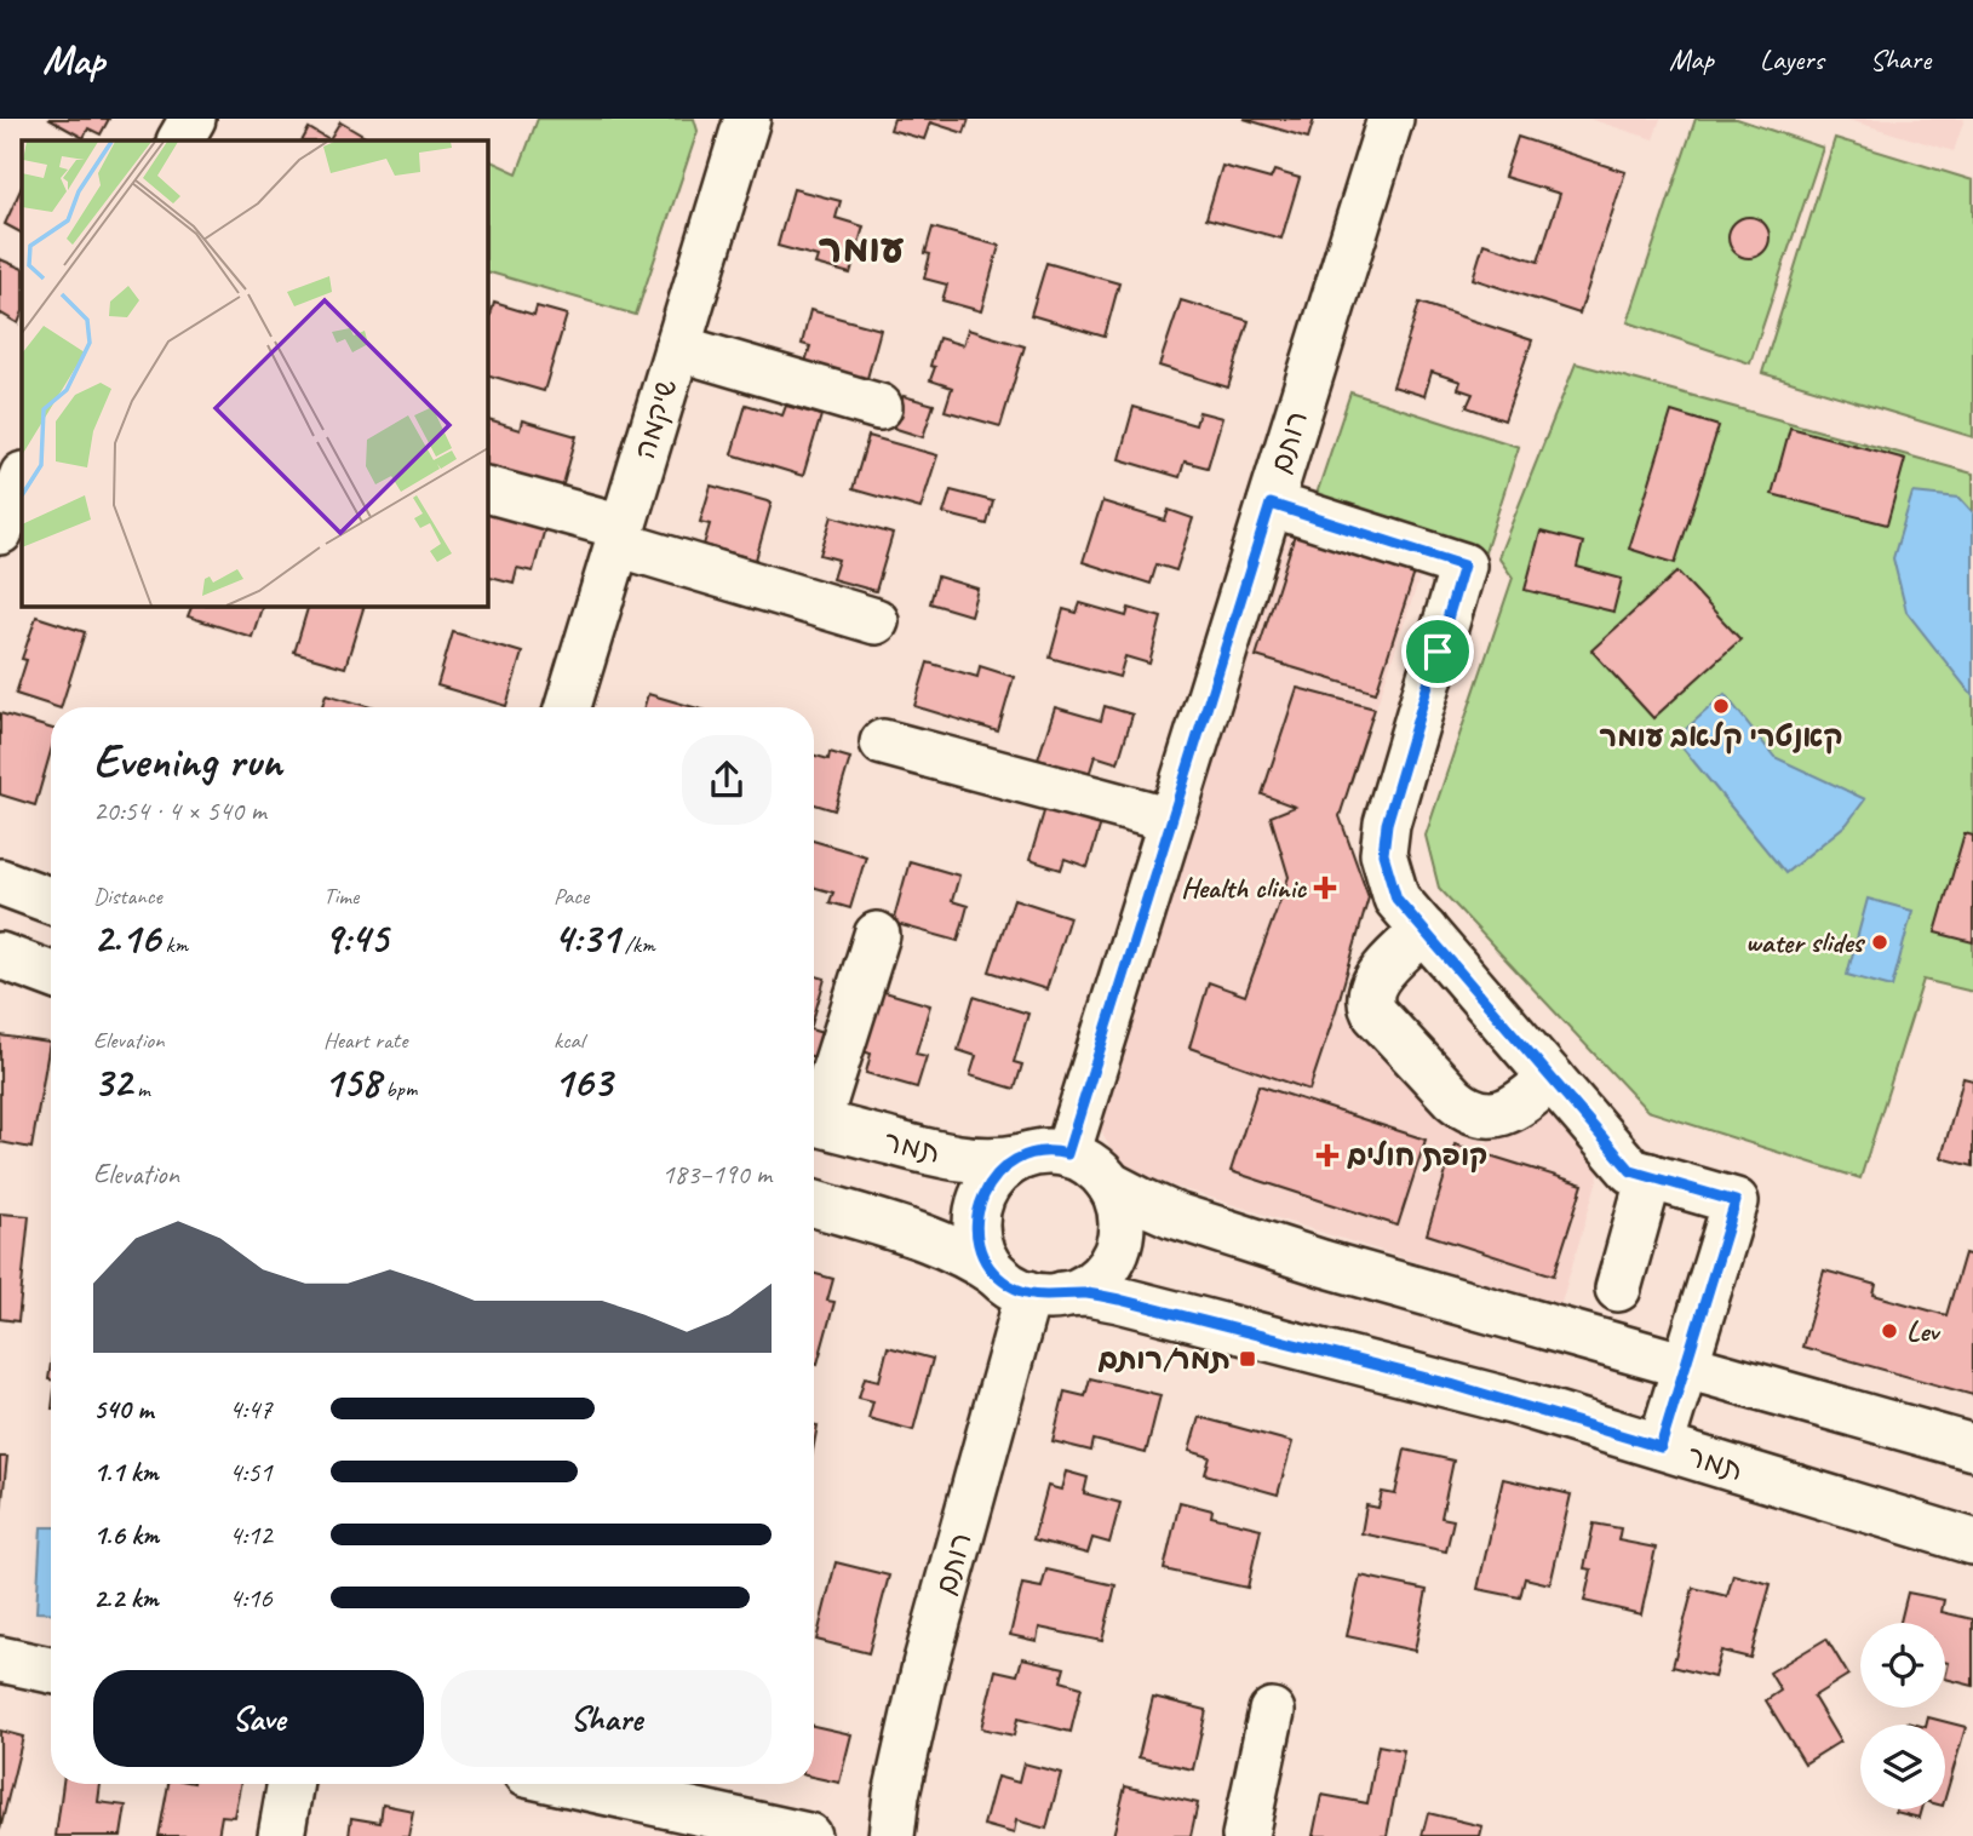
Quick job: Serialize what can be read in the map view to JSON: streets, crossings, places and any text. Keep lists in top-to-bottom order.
{
  "streets": {
    "street": ["שיקמה", "רותם", "תמר"]
  },
  "crossings": [
    ["רותם", "תמר"]
  ],
  "districts": ["עומר"],
  "places": {
    "other": ["קאנטרי קלאב עומר", "water slides", "Lev"],
    "health": ["Health clinic", "קופת חולים"],
    "transit": ["תמר/רותם"]
  },
  "page": {
    "header": "Map",
    "nav": ["Map", "Layers", "Share"],
    "heading": ["Evening run", "20:54 · 4 × 540 m"],
    "stats": [
      ["Distance", "2.16 km"],
      ["Time", "9:45"],
      ["Pace", "4:31 /km"],
      ["Elevation", "32 m"],
      ["Heart rate", "158 bpm"],
      ["kcal", "163"]
    ],
    "chart": ["Elevation", "183–190 m"],
    "list": [
      {
        "name": "540 m",
        "note": "4:47"
      },
      {
        "name": "1.1 km",
        "note": "4:51"
      },
      {
        "name": "1.6 km",
        "note": "4:12"
      },
      {
        "name": "2.2 km",
        "note": "4:16"
      }
    ],
    "buttons": ["Save", "Share"]
  }
}
